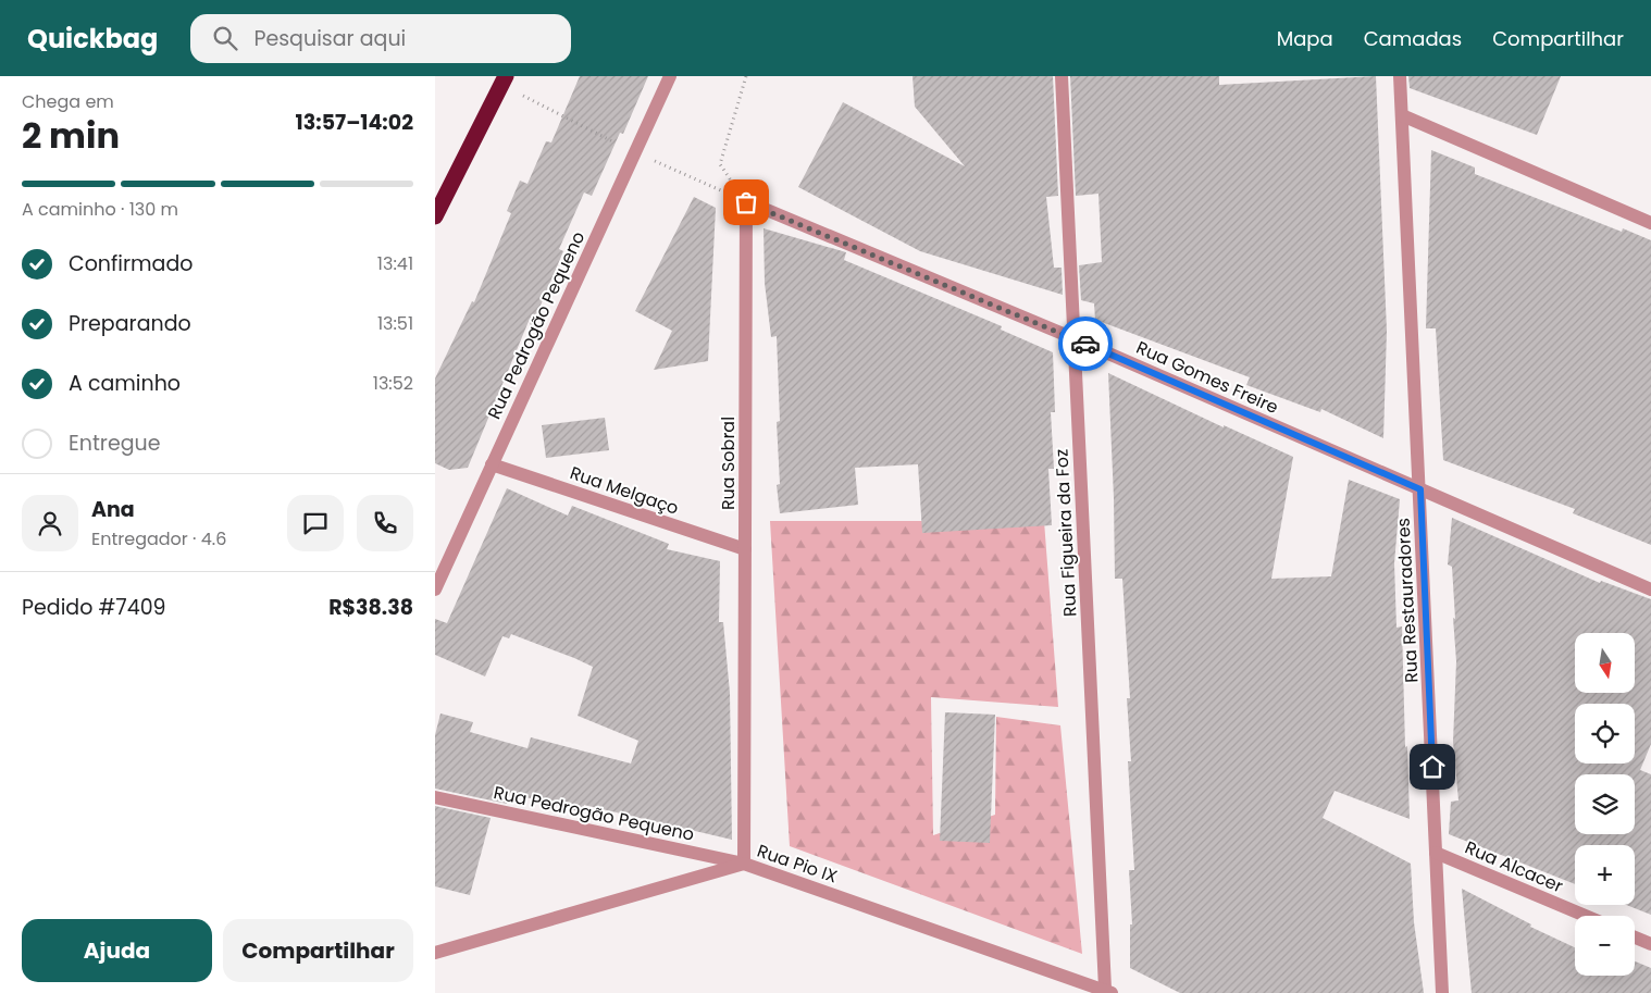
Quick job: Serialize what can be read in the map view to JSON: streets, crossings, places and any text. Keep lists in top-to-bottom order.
{
  "streets": {
    "street": [
      "Rua Pedrogão Pequeno",
      "Rua Gomes Freire",
      "Rua Sobral",
      "Rua Melgaço",
      "Rua Figueira da Foz",
      "Rua Restauradores",
      "Rua Pio IX",
      "Rua Alcacer"
    ]
  },
  "crossings": [
    ["Rua Pedrogão Pequeno", "Rua Sobral"],
    ["Rua Pedrogão Pequeno", "Rua Melgaço"],
    ["Rua Pedrogão Pequeno", "Rua Pio IX"],
    ["Rua Gomes Freire", "Rua Sobral"],
    ["Rua Gomes Freire", "Rua Figueira da Foz"],
    ["Rua Gomes Freire", "Rua Restauradores"],
    ["Rua Sobral", "Rua Melgaço"],
    ["Rua Sobral", "Rua Pio IX"],
    ["Rua Figueira da Foz", "Rua Pio IX"],
    ["Rua Restauradores", "Rua Alcacer"]
  ],
  "north": "bottom",
  "page": {
    "header": "Quickbag",
    "search": "Pesquisar aqui",
    "nav": ["Mapa", "Camadas", "Compartilhar"],
    "heading": ["2 min", "Chega em", "13:57–14:02"],
    "panel": [
      "Ana",
      "Entregador · 4.6",
      "Pedido #7409",
      "R$38.38"
    ],
    "bar": "A caminho · 130 m",
    "list": [
      ["Confirmado", "13:41"],
      ["Preparando", "13:51"],
      ["A caminho", "13:52"],
      "Entregue"
    ],
    "map_buttons": ["+", "−"],
    "buttons": ["Ajuda", "Compartilhar"]
  }
}
